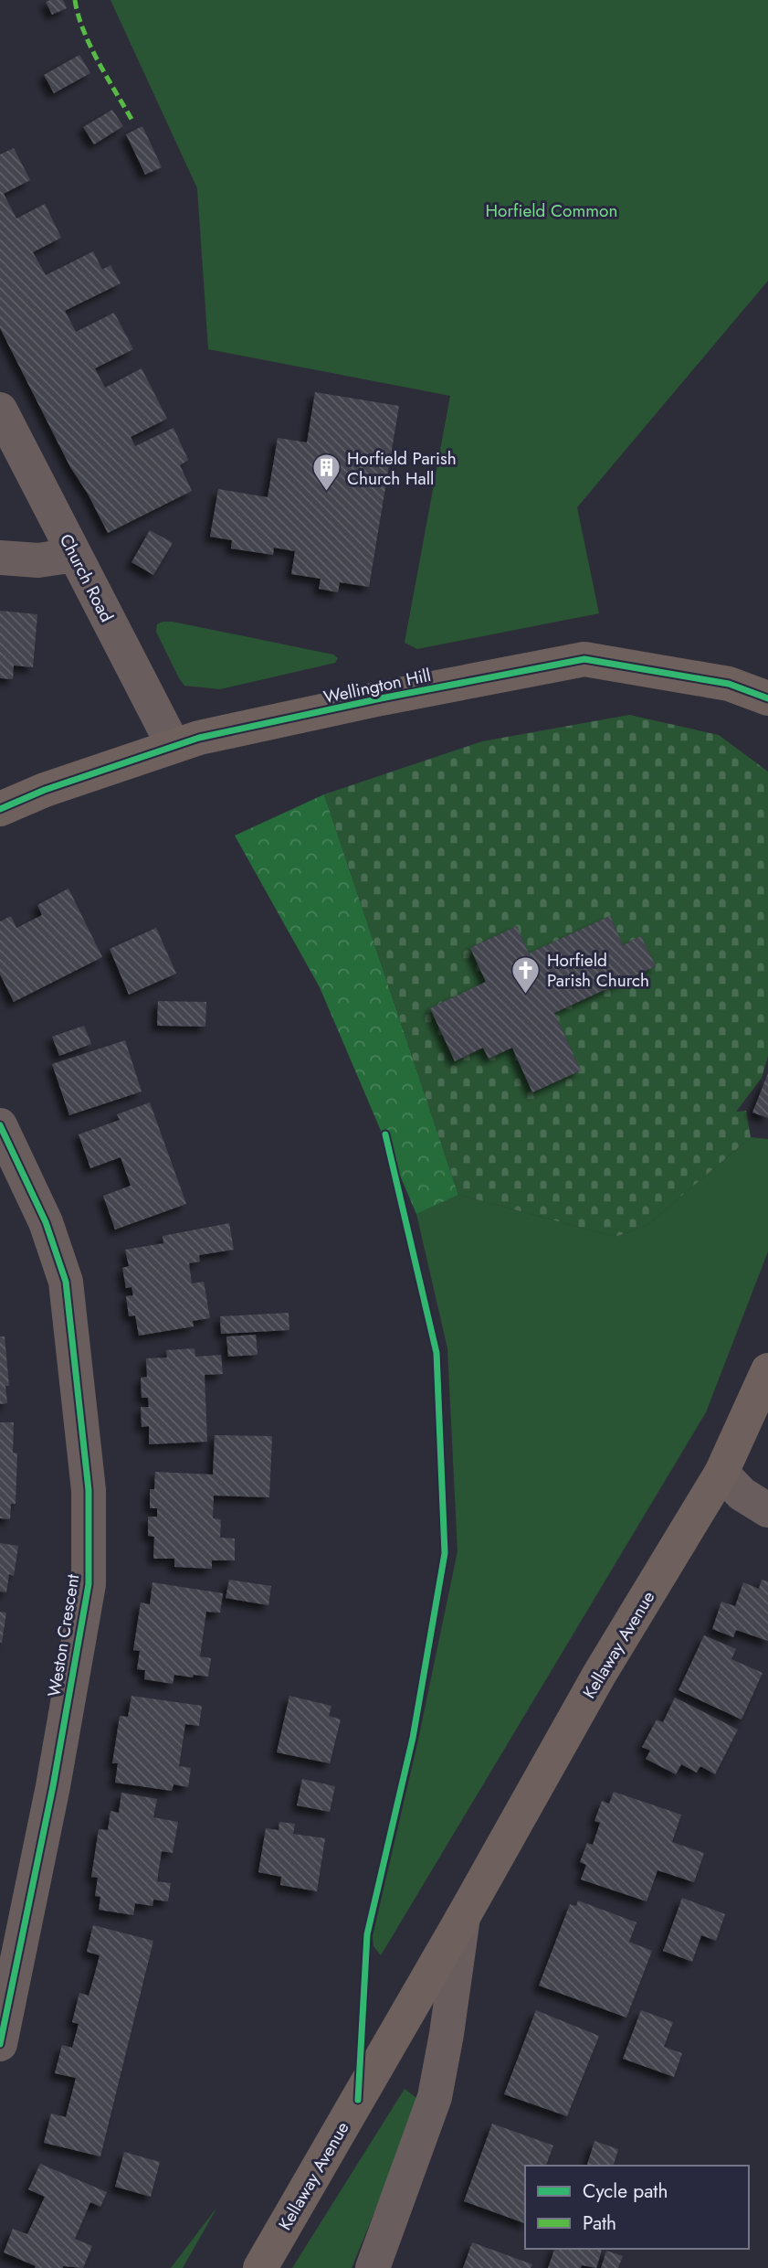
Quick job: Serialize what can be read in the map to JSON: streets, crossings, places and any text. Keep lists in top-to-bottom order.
{
  "streets": {
    "main road": ["Wellington Hill", "Kellaway Avenue"],
    "street": ["Church Road", "Weston Crescent"]
  },
  "crossings": [
    ["Church Road", "Wellington Hill"]
  ],
  "parks": ["Horfield Common"],
  "places": {
    "building": ["Horfield Parish Church Hall"],
    "church": ["Horfield Parish Church"]
  },
  "legend": ["Cycle path", "Path"]
}
